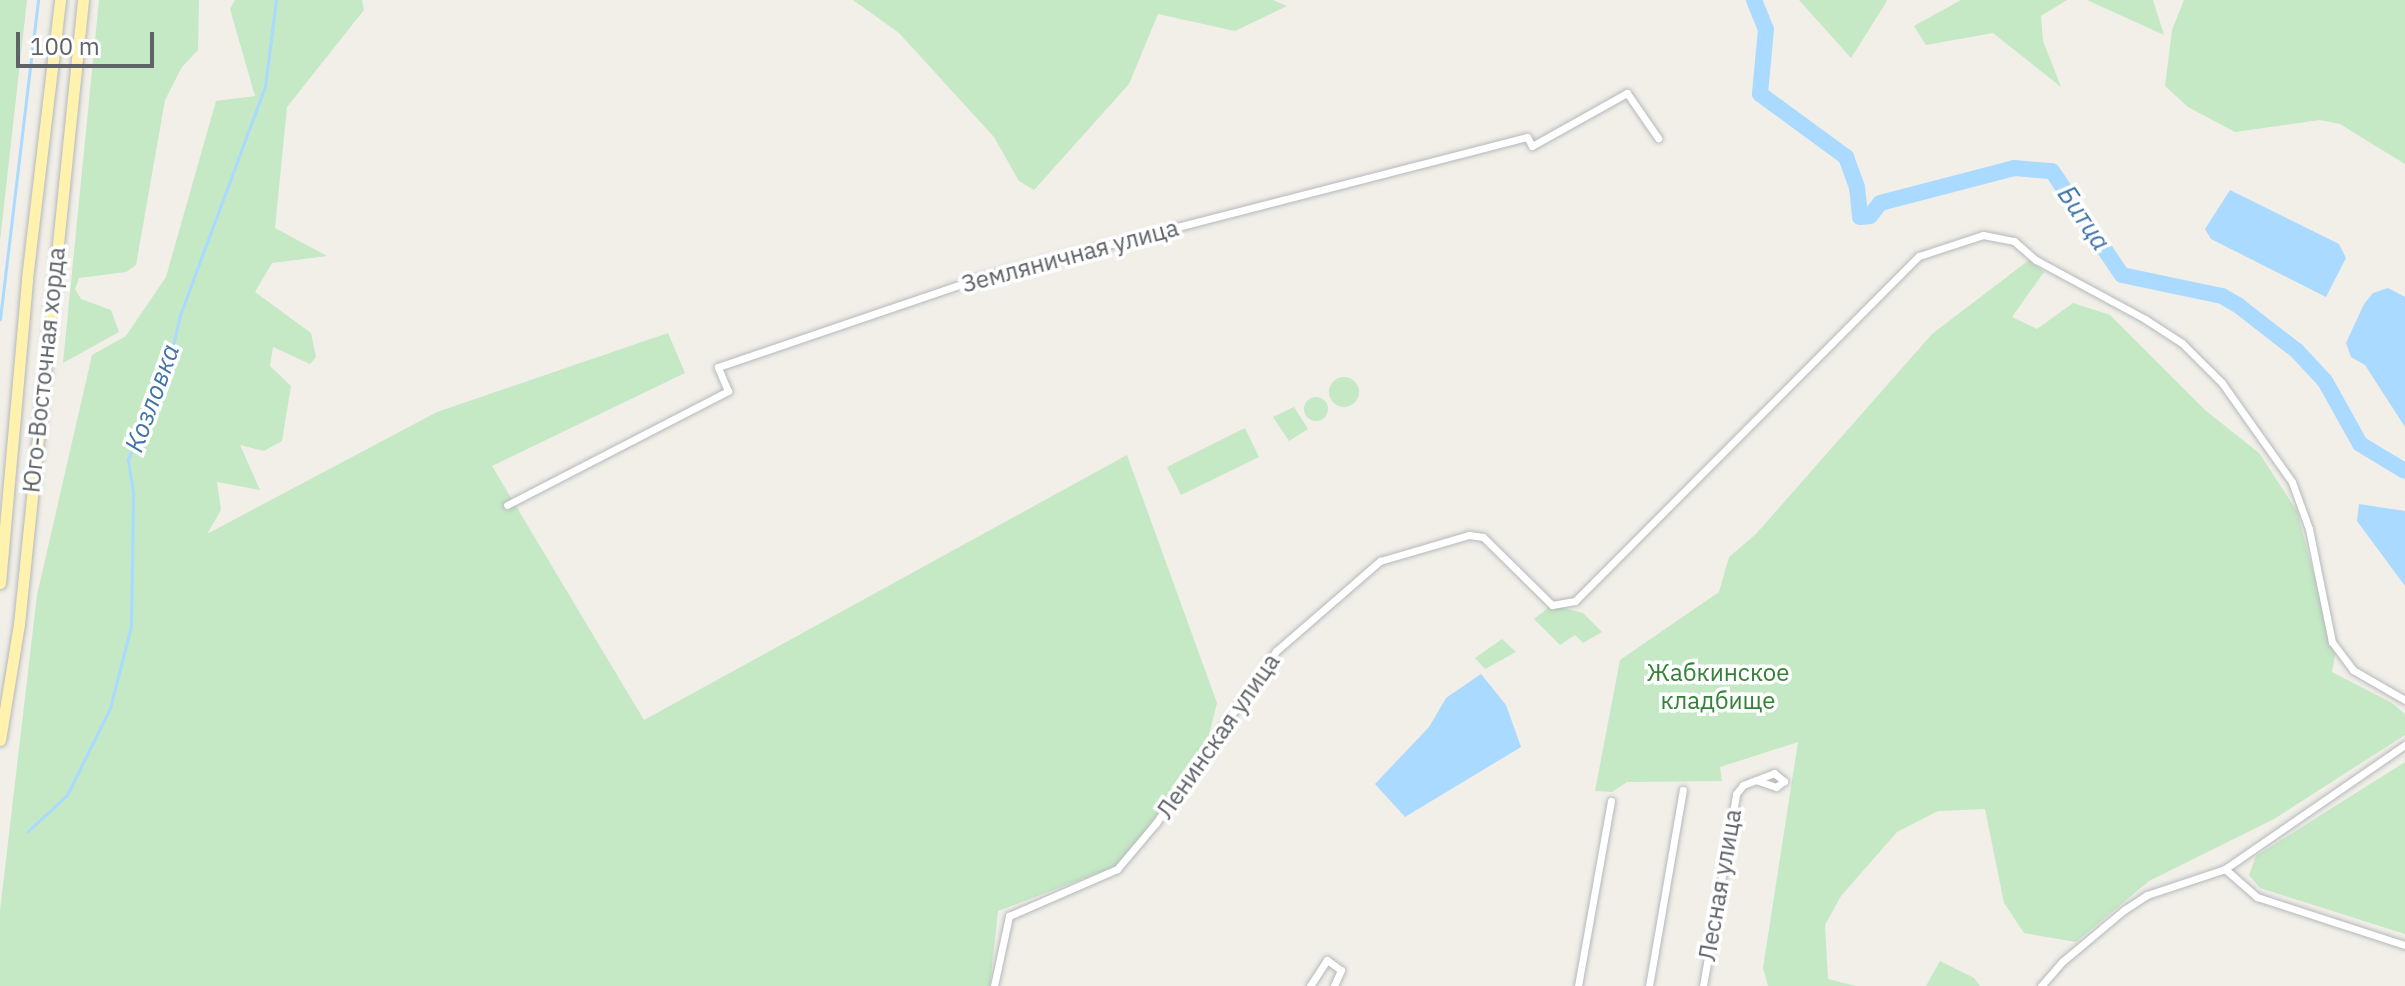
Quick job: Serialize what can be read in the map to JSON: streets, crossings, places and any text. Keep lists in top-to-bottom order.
{
  "streets": {
    "main road": ["Юго-Восточная хорда"],
    "street": ["Земляничная улица", "Ленинская улица", "Лесная улица"]
  },
  "water": ["Битца", "Козловка"],
  "parks": ["Жабкинское кладбище"],
  "scale_bar": "100 m"
}
